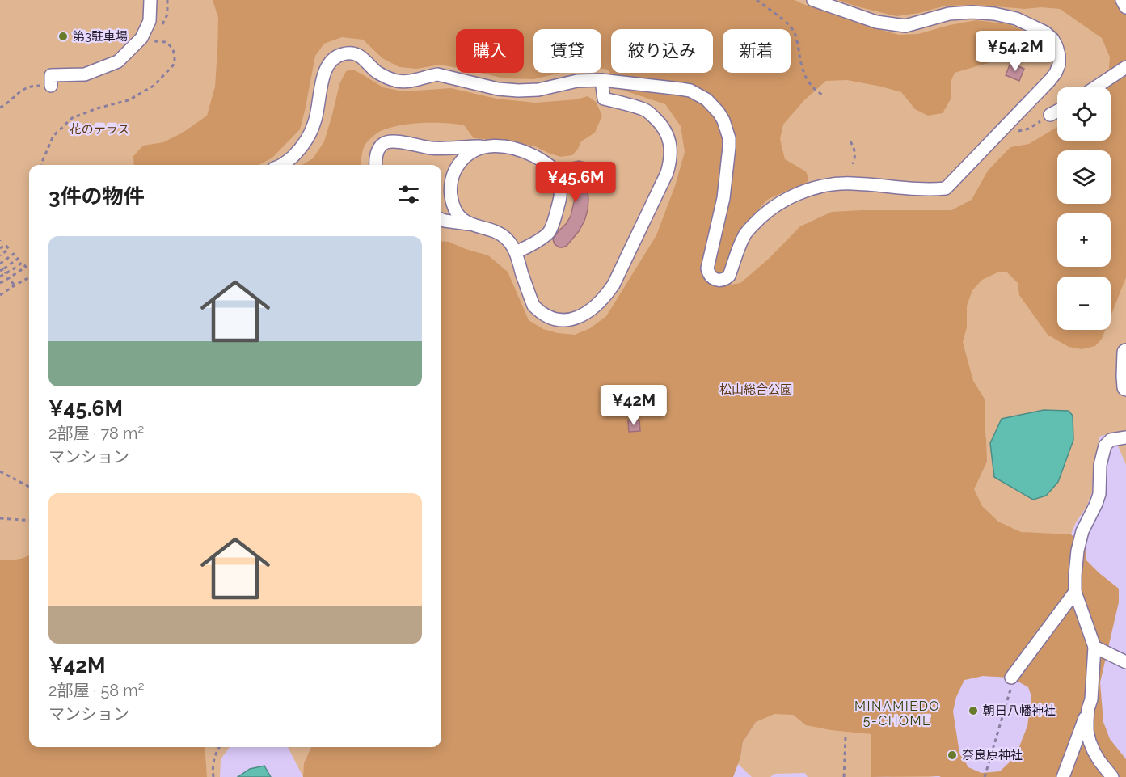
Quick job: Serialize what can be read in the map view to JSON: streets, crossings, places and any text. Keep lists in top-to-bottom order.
{
  "districts": ["MINAMIEDO 5-CHOME"],
  "parks": ["花のテラス", "松山総合公園"],
  "places": ["第3駐車場", "朝日八幡神社", "奈良原神社"],
  "page": {
    "chip": [
      "購入",
      "賃貸",
      "絞り込み",
      "新着"
    ],
    "price": ["¥54.2M", "¥45.6M", "¥42M"],
    "map_buttons": ["+", "−"],
    "heading": "3件の物件",
    "list": [
      {
        "name": "¥45.6M",
        "note": "2部屋 · 78 m² · マンション"
      },
      {
        "name": "¥42M",
        "note": "2部屋 · 58 m² · マンション"
      }
    ]
  }
}
